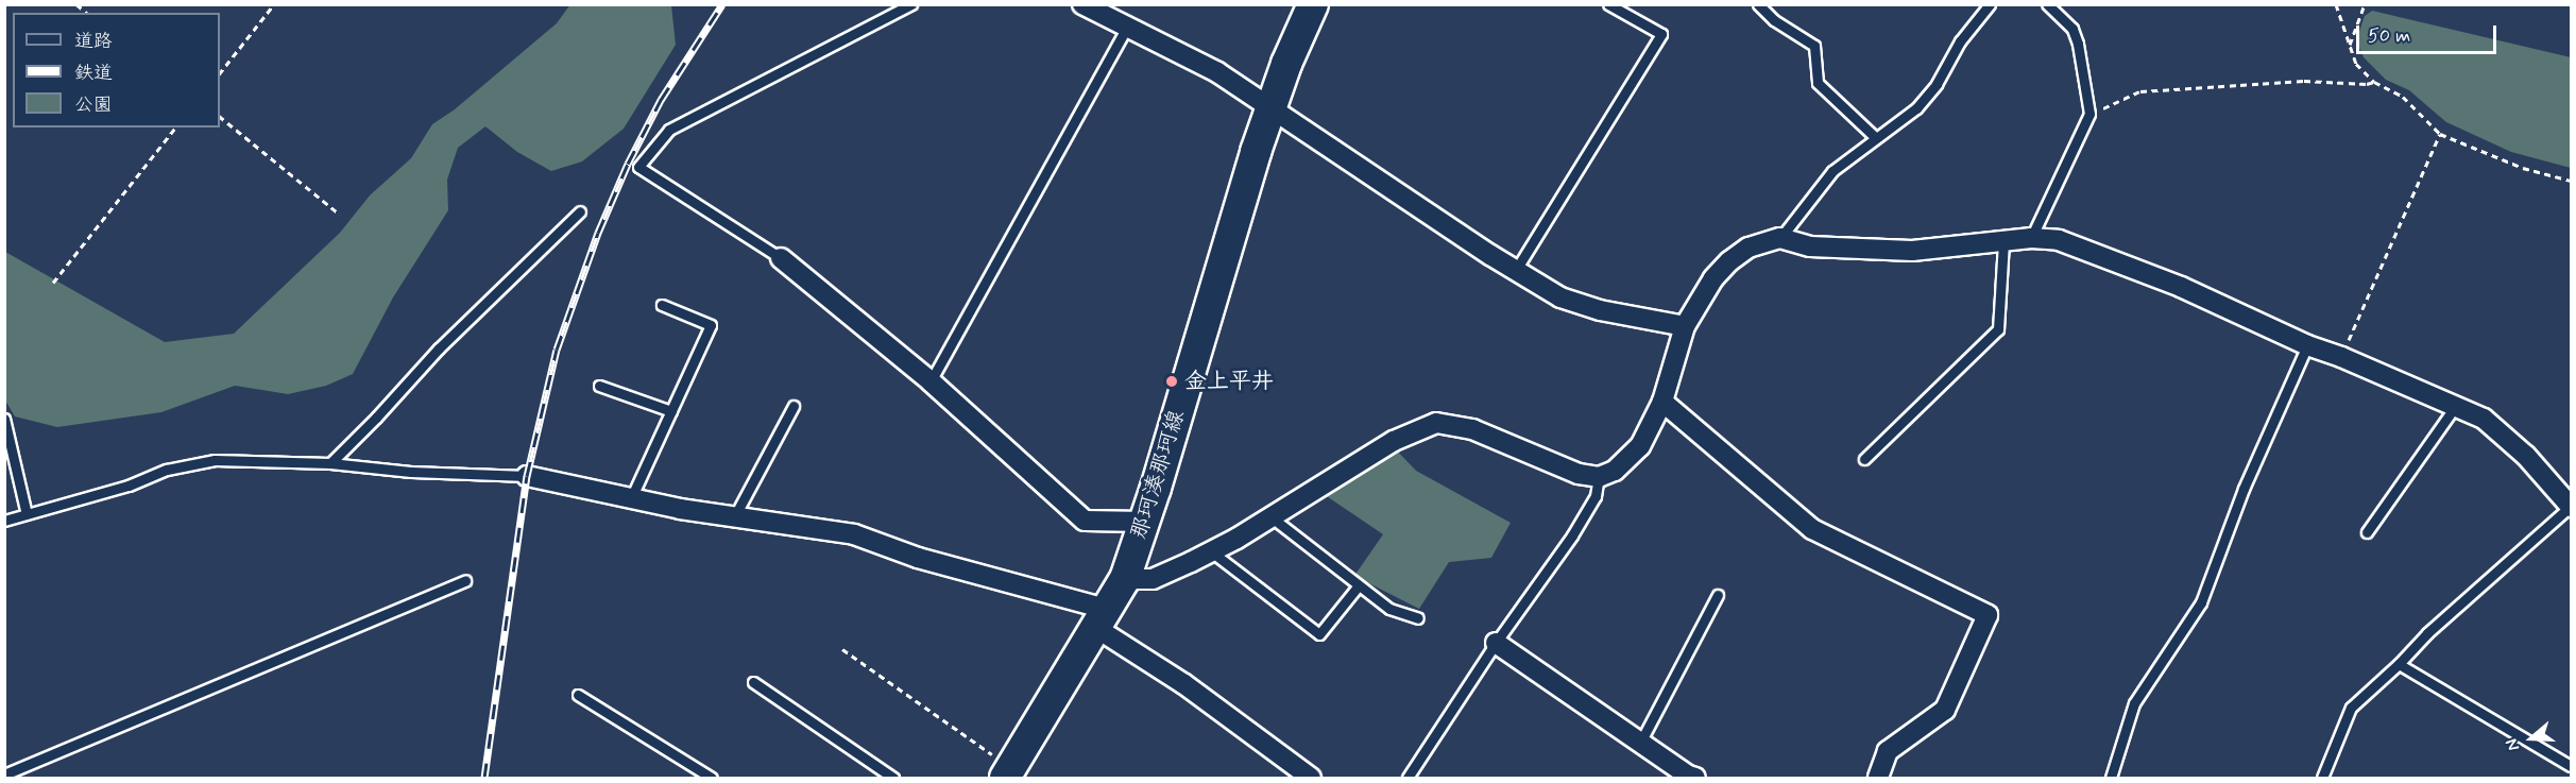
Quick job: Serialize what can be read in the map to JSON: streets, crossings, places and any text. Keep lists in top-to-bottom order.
{
  "streets": {
    "main road": ["那珂湊那珂線"]
  },
  "places": ["金上平井"],
  "legend": ["道路", "鉄道", "公園"],
  "scale_bar": "50 m",
  "north": "left"
}
